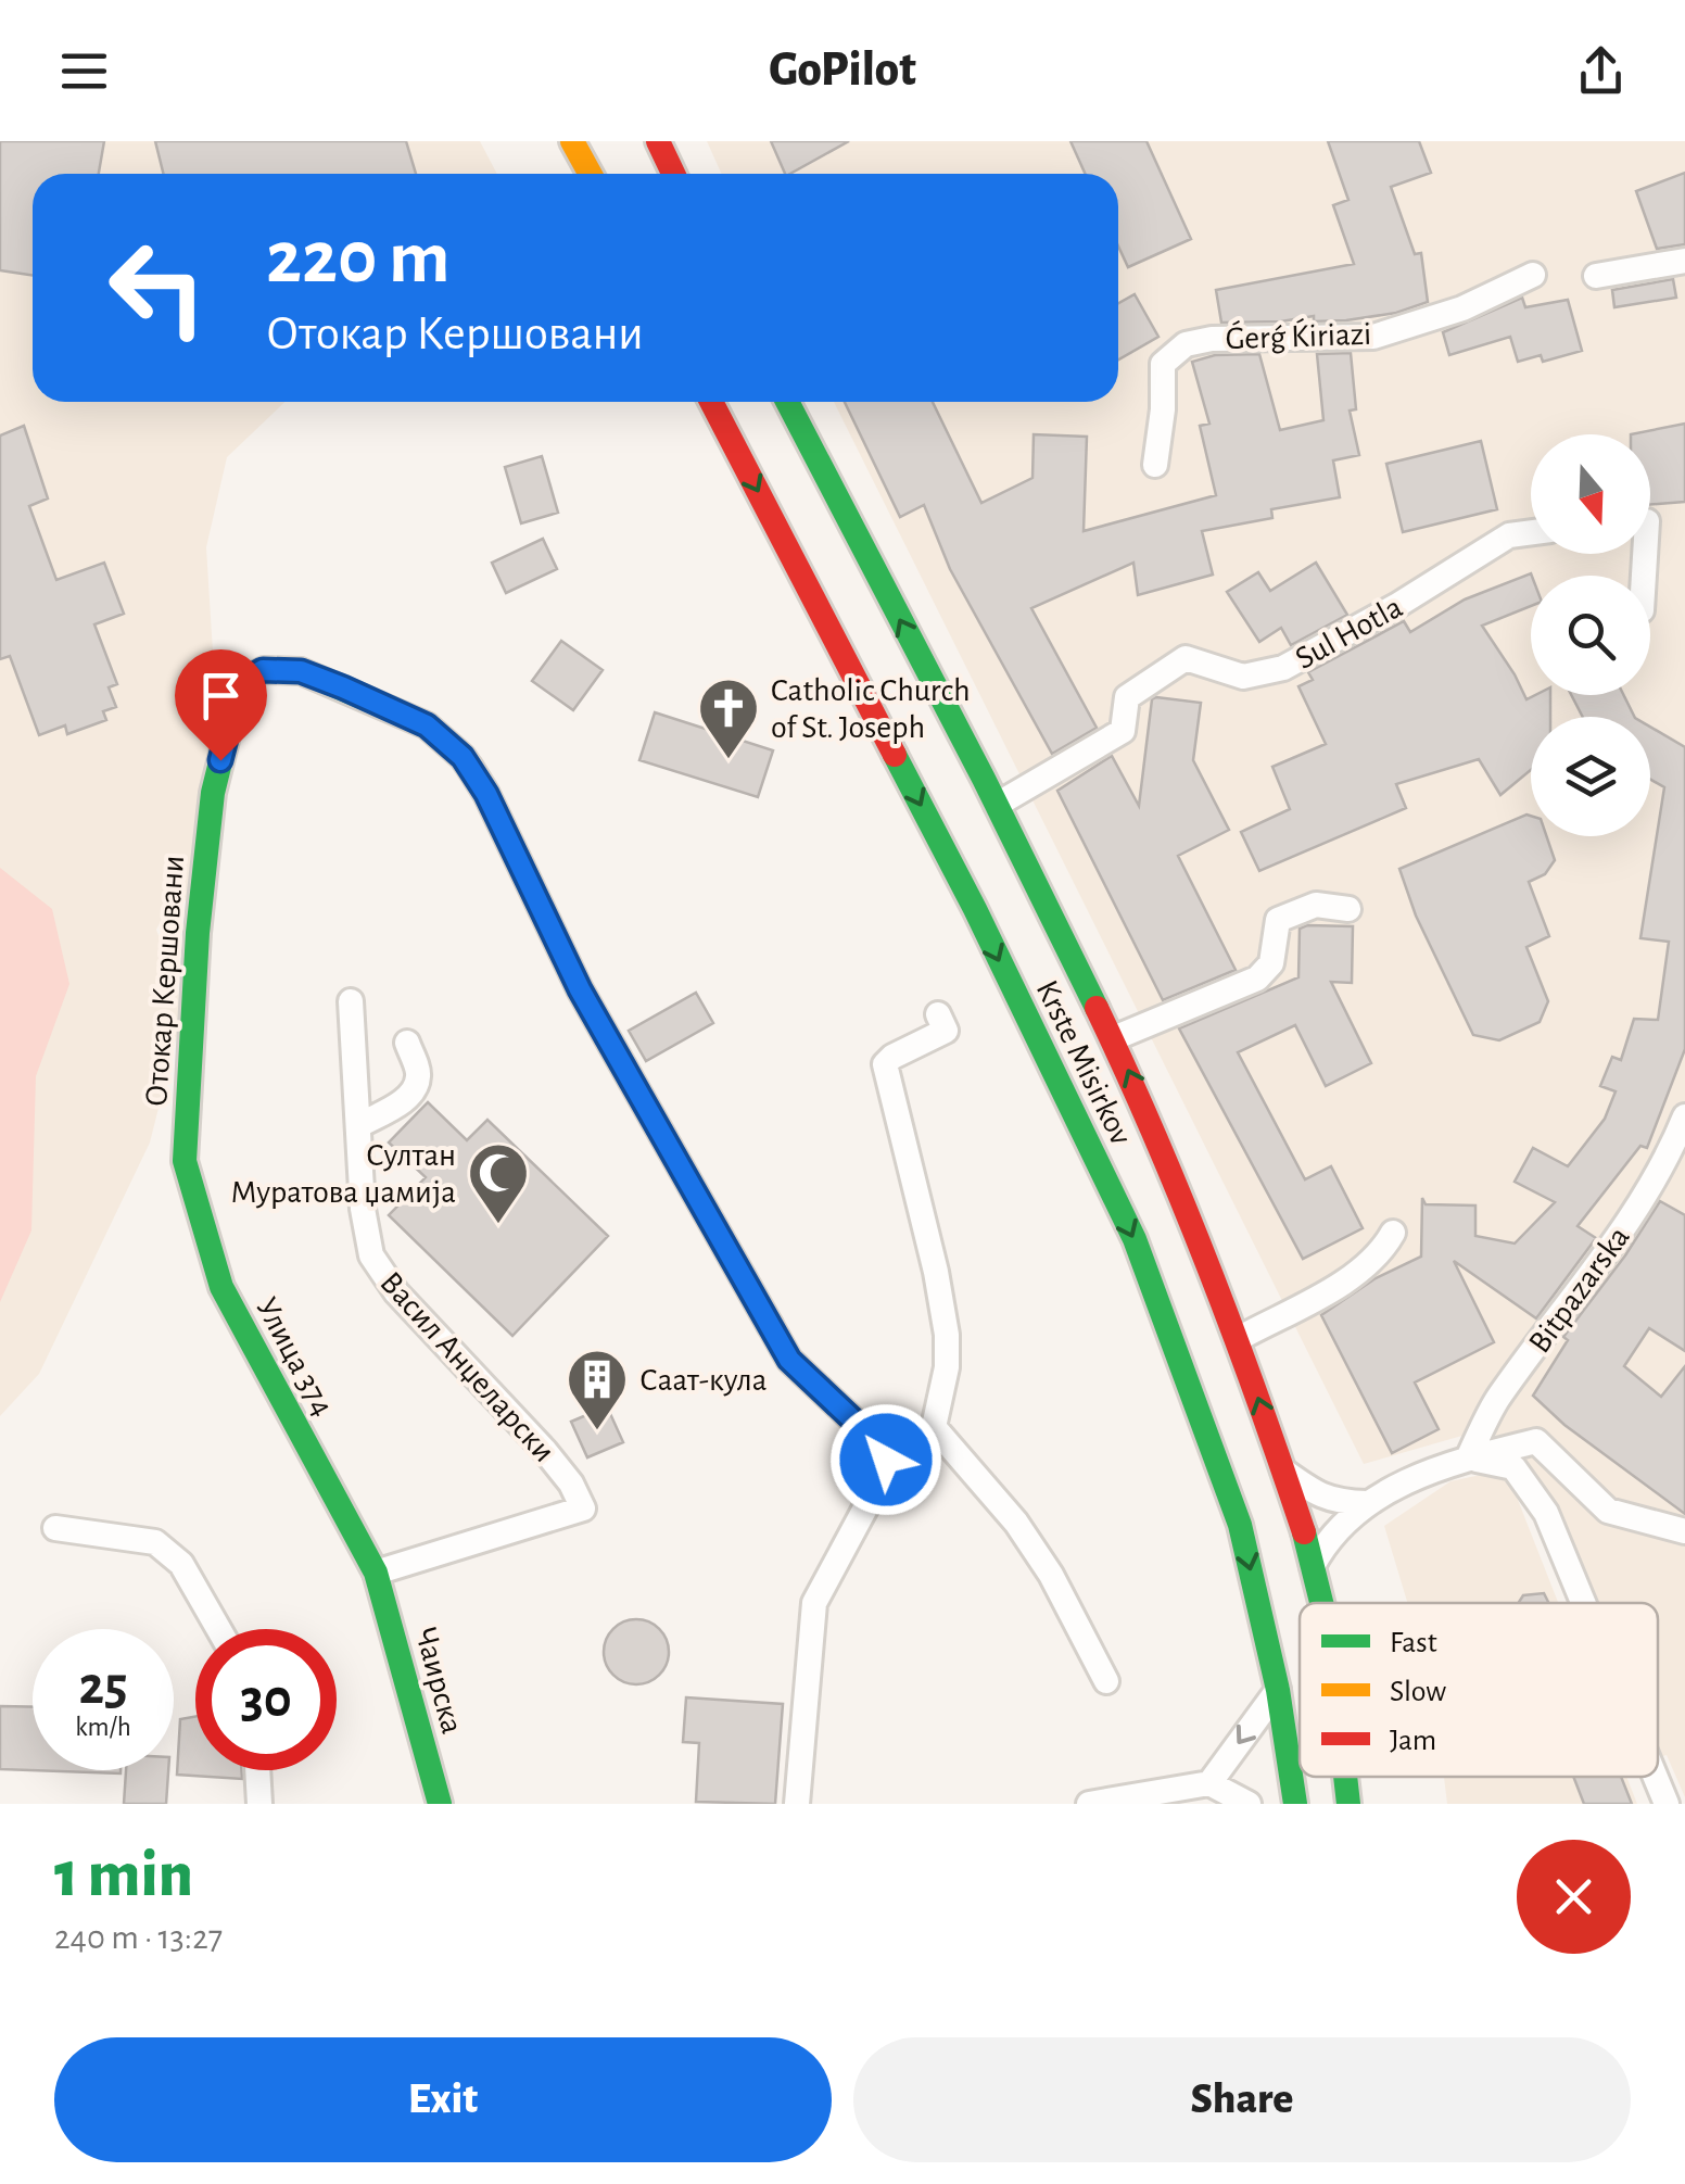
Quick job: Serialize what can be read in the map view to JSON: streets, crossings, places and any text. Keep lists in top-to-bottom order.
{
  "streets": {
    "street": [
      "Ǵerǵ Ḱiriazi",
      "Sul Hotla",
      "Отокар Кершовани",
      "Krste Misirkov",
      "Bitpazarska",
      "Улица 374",
      "Васил Анџеларски",
      "Чаирска"
    ]
  },
  "crossings": [
    ["Sul Hotla", "Krste Misirkov"],
    ["Отокар Кершовани", "Улица 374"],
    ["Улица 374", "Васил Анџеларски"],
    ["Улица 374", "Чаирска"],
    ["Васил Анџеларски", "Чаирска"]
  ],
  "places": {
    "church": ["Catholic Church of St. Joseph"],
    "mosque": ["Султан Муратова џамија"],
    "building": ["Саат-кула"]
  },
  "legend": ["Fast", "Slow", "Jam"],
  "north": "bottom",
  "page": {
    "header": "GoPilot",
    "turn": ["220 m", "Отокар Кершовани"],
    "speed": "25 km/h",
    "limit": "30",
    "heading": ["1 min", "240 m · 13:27"],
    "buttons": ["Exit", "Share"]
  }
}
